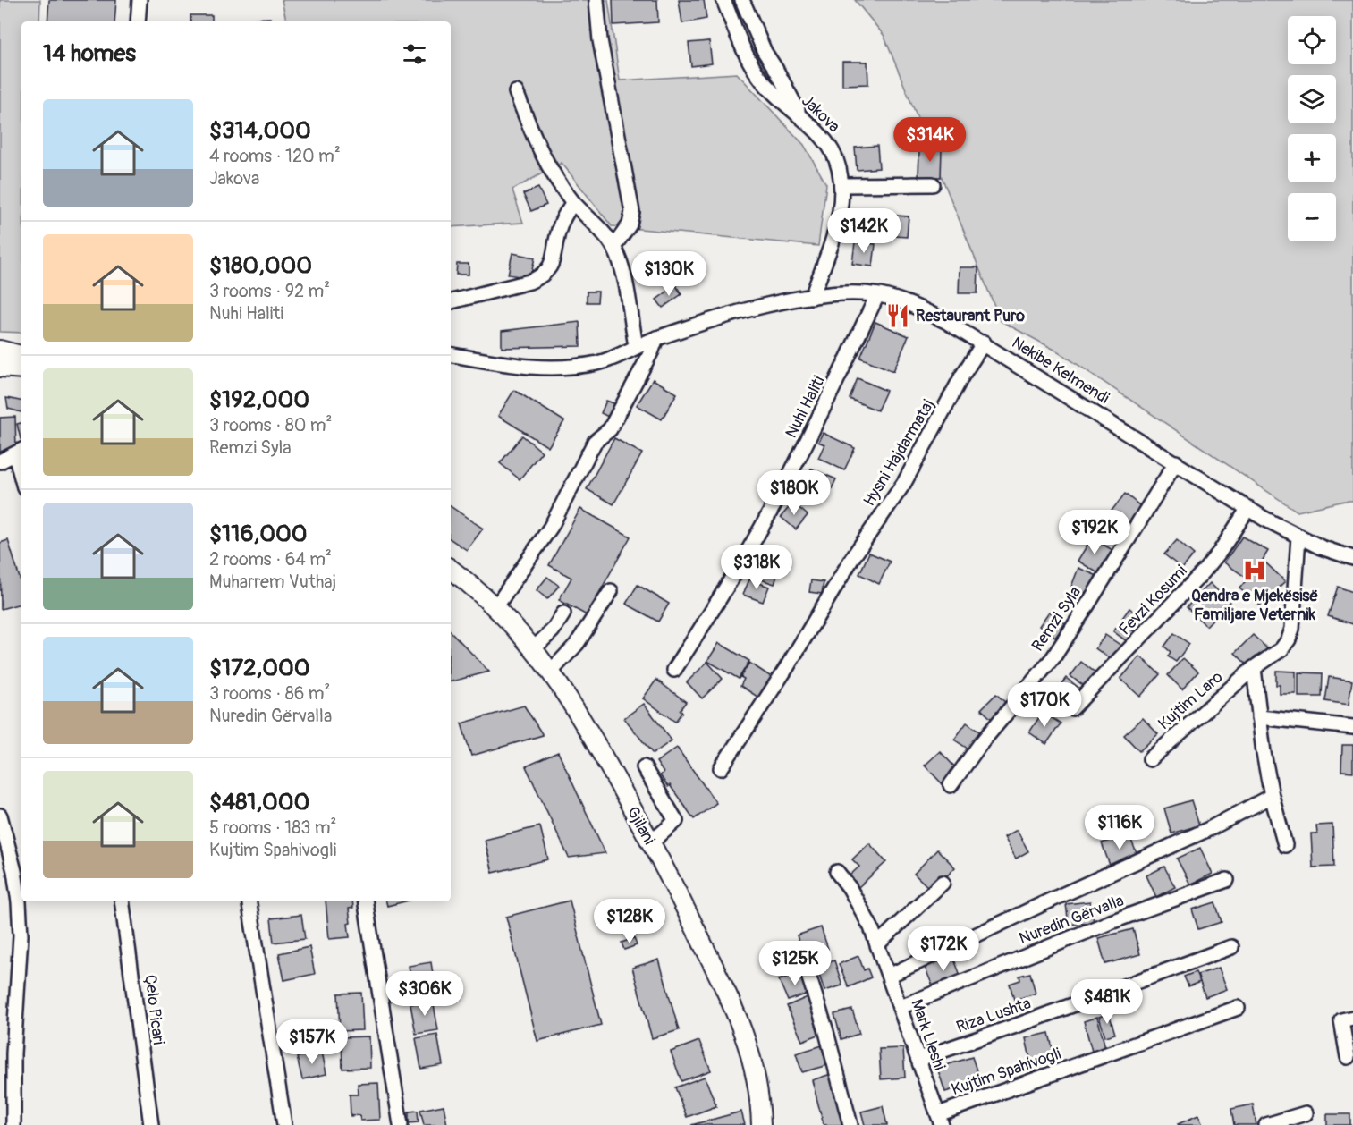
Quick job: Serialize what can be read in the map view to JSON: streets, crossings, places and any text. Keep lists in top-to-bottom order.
{
  "streets": {
    "main road": ["Gjilani"],
    "street": [
      "Jakova",
      "Nekibe Kelmendi",
      "Nuhi Haliti",
      "Hysni Hajdarmataj",
      "Fevzi Kosumi",
      "Remzi Syla",
      "Kujtim Laro",
      "Nuredin Gërvalla",
      "Çelo Picari",
      "Riza Lushta",
      "Mark Lleshi",
      "Kujtim Spahivogli"
    ]
  },
  "crossings": [
    ["Jakova", "Nekibe Kelmendi"],
    ["Nekibe Kelmendi", "Nuhi Haliti"],
    ["Nekibe Kelmendi", "Hysni Hajdarmataj"],
    ["Nekibe Kelmendi", "Fevzi Kosumi"],
    ["Nekibe Kelmendi", "Remzi Syla"],
    ["Nekibe Kelmendi", "Kujtim Laro"],
    ["Nuredin Gërvalla", "Mark Lleshi"],
    ["Riza Lushta", "Mark Lleshi"],
    ["Mark Lleshi", "Kujtim Spahivogli"]
  ],
  "places": {
    "restaurant": ["Restaurant Puro"],
    "hospital": ["Qendra e Mjekësisë Familjare Veternik"]
  },
  "page": {
    "map_buttons": ["+", "−"],
    "heading": "14 homes",
    "list": [
      {
        "name": "$314,000",
        "note": "4 rooms · 120 m² · Jakova"
      },
      {
        "name": "$180,000",
        "note": "3 rooms · 92 m² · Nuhi Haliti"
      },
      {
        "name": "$192,000",
        "note": "3 rooms · 80 m² · Remzi Syla"
      },
      {
        "name": "$116,000",
        "note": "2 rooms · 64 m² · Muharrem Vuthaj"
      },
      {
        "name": "$172,000",
        "note": "3 rooms · 86 m² · Nuredin Gërvalla"
      },
      {
        "name": "$481,000",
        "note": "5 rooms · 183 m² · Kujtim Spahivogli"
      }
    ],
    "price": [
      "$314K",
      "$142K",
      "$130K",
      "$180K",
      "$192K",
      "$318K",
      "$170K",
      "$116K",
      "$128K",
      "$172K",
      "$125K",
      "$306K",
      "$481K",
      "$157K"
    ]
  }
}
